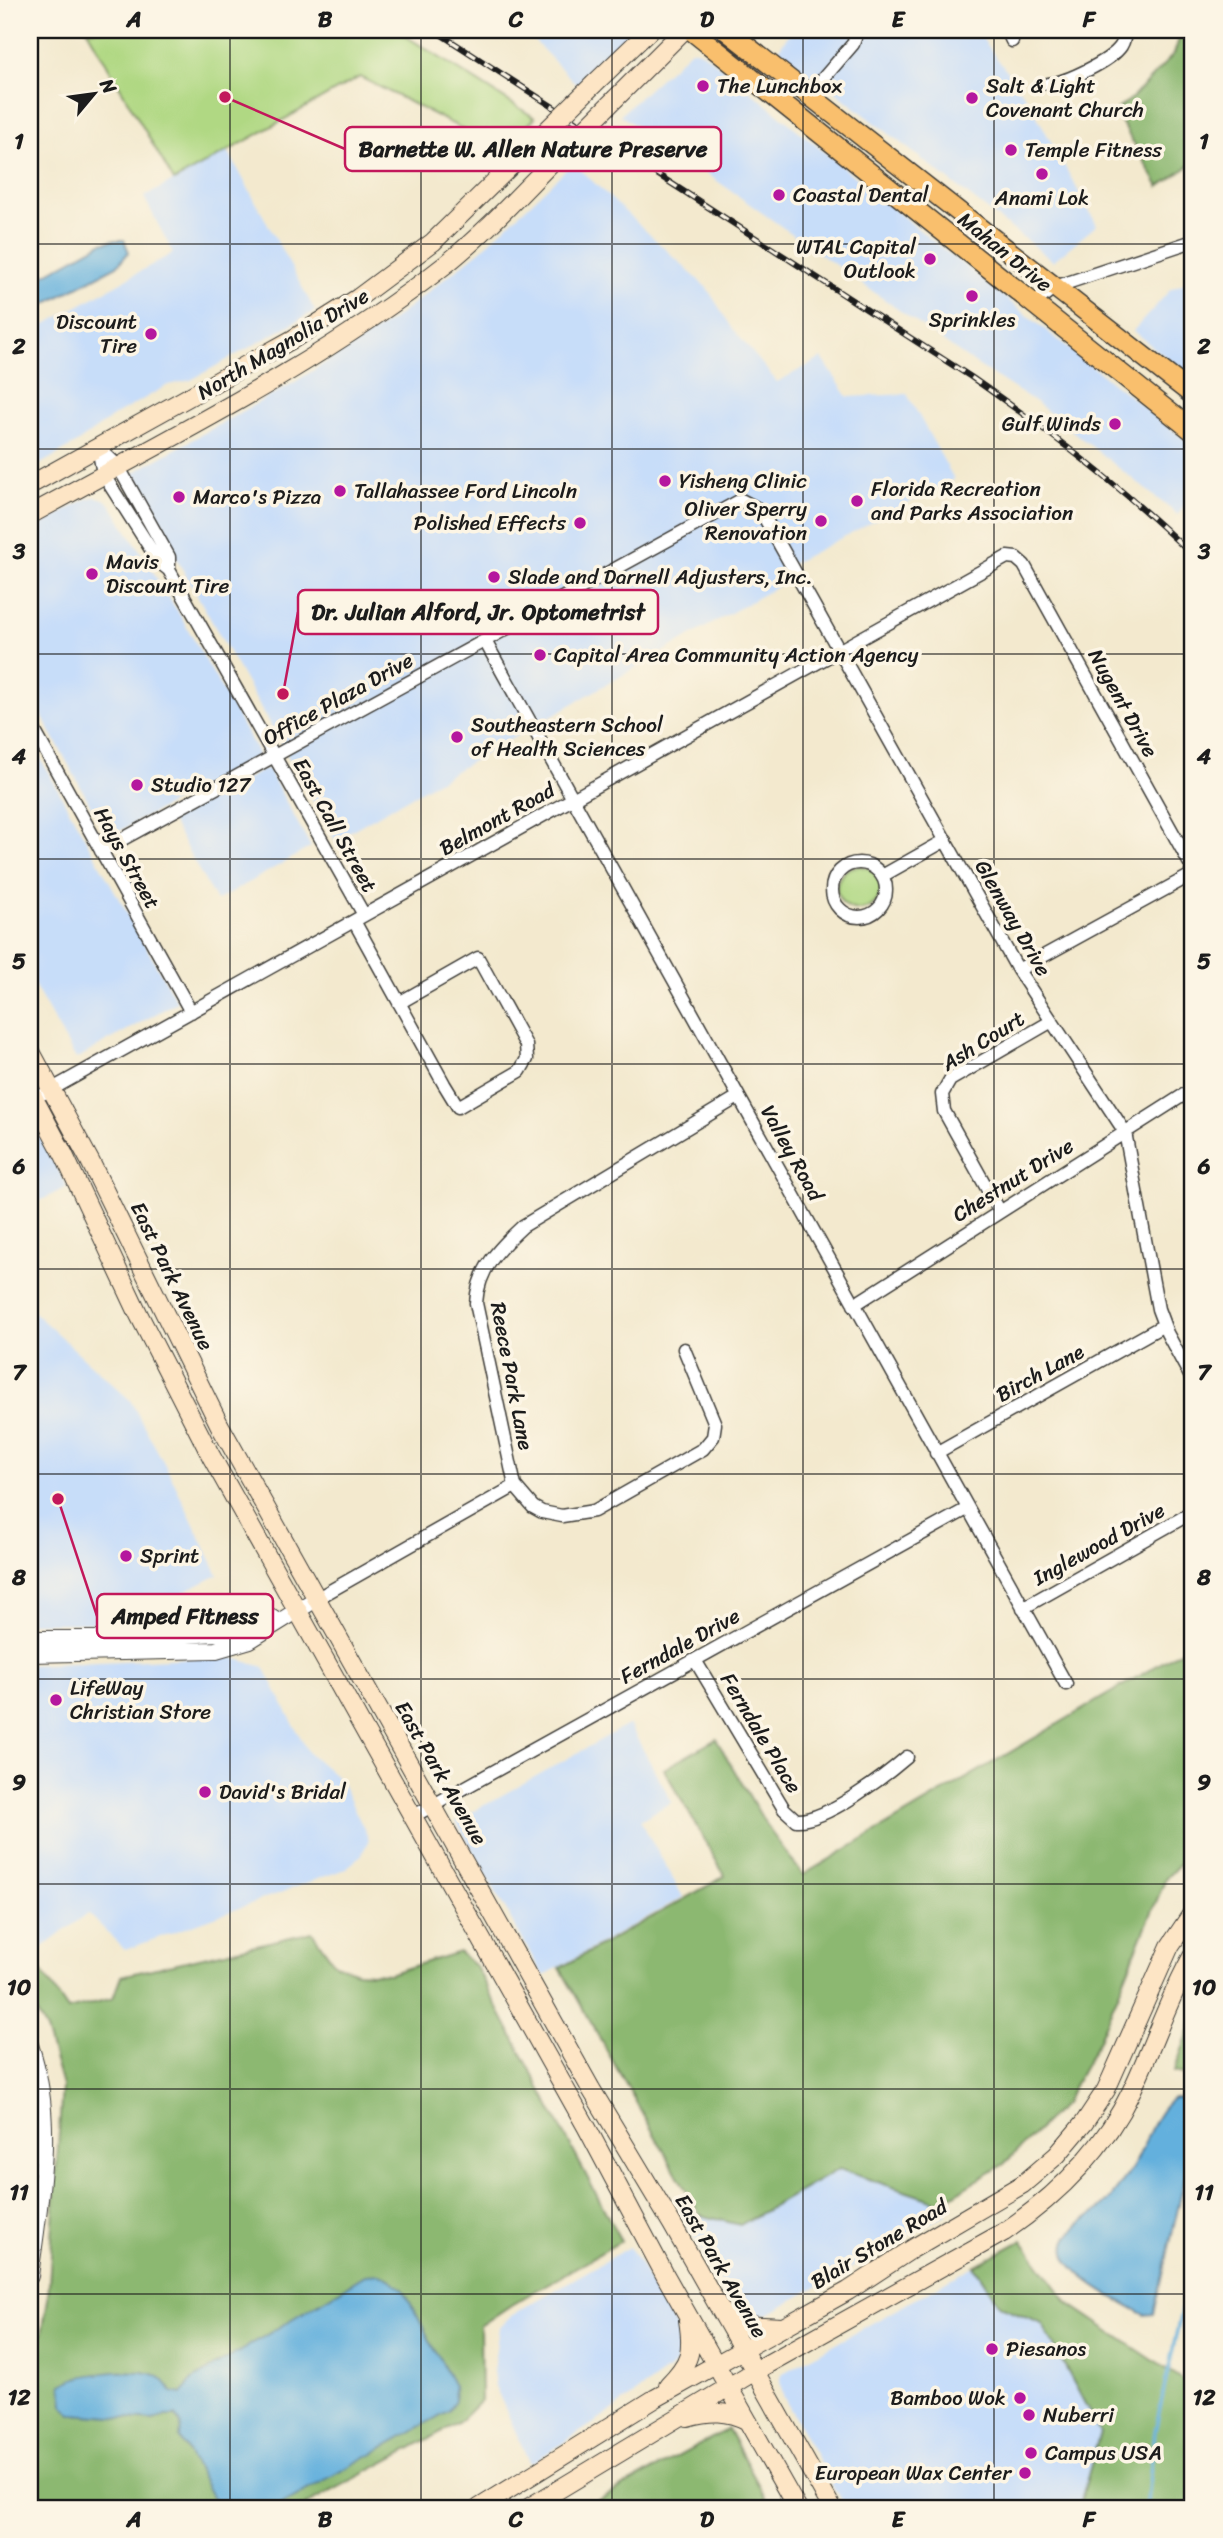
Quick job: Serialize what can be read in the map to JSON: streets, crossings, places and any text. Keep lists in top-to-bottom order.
{
  "streets": {
    "main road": [
      "Mahan Drive",
      "North Magnolia Drive",
      "East Park Avenue",
      "Blair Stone Road"
    ],
    "street": [
      "Office Plaza Drive",
      "Nugent Drive",
      "Belmont Road",
      "East Call Street",
      "Hays Street",
      "Glenway Drive",
      "Ash Court",
      "Valley Road",
      "Chestnut Drive",
      "Birch Lane",
      "Reece Park Lane",
      "Inglewood Drive",
      "Ferndale Drive",
      "Ferndale Place"
    ]
  },
  "crossings": [
    ["North Magnolia Drive", "East Call Street"],
    ["Office Plaza Drive", "East Call Street"],
    ["Office Plaza Drive", "Hays Street"],
    ["Office Plaza Drive", "Glenway Drive"],
    ["Office Plaza Drive", "Valley Road"],
    ["Nugent Drive", "Belmont Road"],
    ["Belmont Road", "East Call Street"],
    ["Belmont Road", "Hays Street"],
    ["Belmont Road", "Glenway Drive"],
    ["Belmont Road", "Valley Road"],
    ["Belmont Road", "East Park Avenue"],
    ["Glenway Drive", "Ash Court"],
    ["Glenway Drive", "Chestnut Drive"],
    ["Glenway Drive", "Birch Lane"],
    ["Ash Court", "Chestnut Drive"],
    ["Valley Road", "Chestnut Drive"],
    ["Valley Road", "Birch Lane"],
    ["Valley Road", "Reece Park Lane"],
    ["Valley Road", "Inglewood Drive"],
    ["Valley Road", "Ferndale Drive"],
    ["East Park Avenue", "Ferndale Drive"],
    ["East Park Avenue", "Blair Stone Road"],
    ["Ferndale Drive", "Ferndale Place"]
  ],
  "places": [
    "The Lunchbox",
    "Barnette W. Allen Nature Preserve",
    "Salt & Light Covenant Church",
    "Temple Fitness",
    "Anami Lok",
    "Coastal Dental",
    "WTAL Capital Outlook",
    "Sprinkles",
    "Discount Tire",
    "Gulf Winds",
    "Yisheng Clinic",
    "Tallahassee Ford Lincoln",
    "Marco's Pizza",
    "Florida Recreation and Parks Association",
    "Oliver Sperry Renovation",
    "Polished Effects",
    "Mavis Discount Tire",
    "Slade and Darnell Adjusters, Inc.",
    "Capital Area Community Action Agency",
    "Dr. Julian Alford, Jr. Optometrist",
    "Southeastern School of Health Sciences",
    "Studio 127",
    "Amped Fitness",
    "Sprint",
    "LifeWay Christian Store",
    "David's Bridal",
    "Piesanos",
    "Bamboo Wok",
    "Nuberri",
    "Campus USA",
    "European Wax Center"
  ],
  "north": "top right",
  "grid": {
    "columns": [
      "A",
      "B",
      "C",
      "D",
      "E",
      "F"
    ],
    "rows": [
      "1",
      "2",
      "3",
      "4",
      "5",
      "6",
      "7",
      "8",
      "9",
      "10",
      "11",
      "12"
    ]
  }
}
